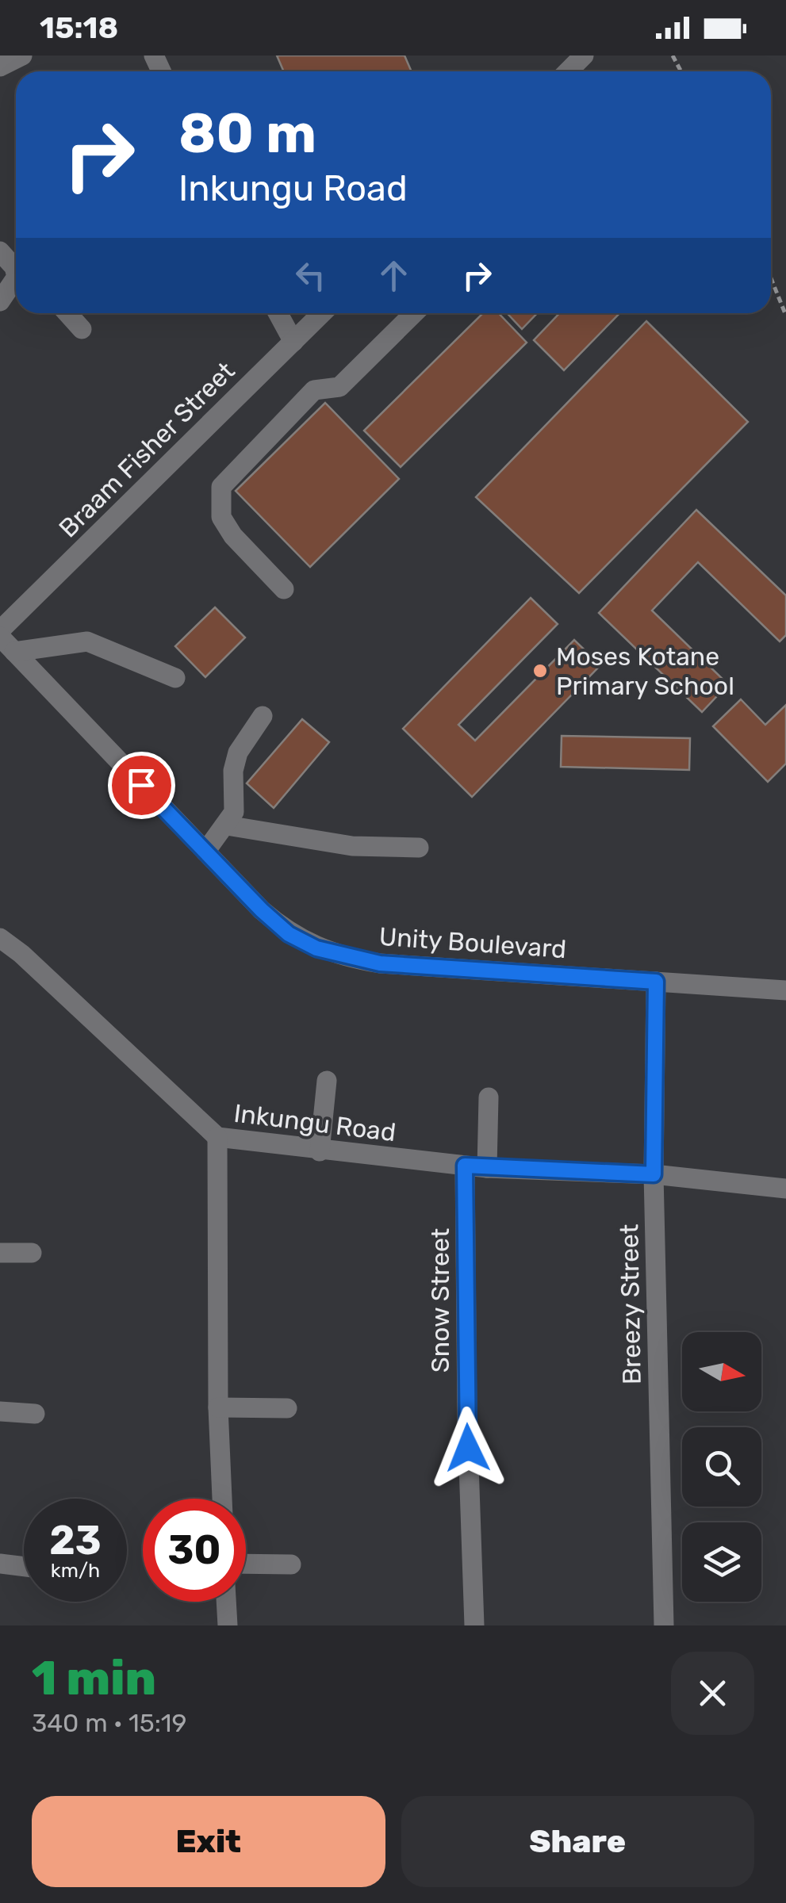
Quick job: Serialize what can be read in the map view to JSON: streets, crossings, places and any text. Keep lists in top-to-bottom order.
{
  "streets": {
    "street": [
      "Braam Fisher Street",
      "Unity Boulevard",
      "Inkungu Road",
      "Snow Street",
      "Breezy Street"
    ]
  },
  "crossings": [
    ["Unity Boulevard", "Breezy Street"],
    ["Inkungu Road", "Snow Street"],
    ["Inkungu Road", "Breezy Street"]
  ],
  "places": ["Moses Kotane Primary School"],
  "north": "right",
  "page": {
    "status": "15:18",
    "turn": ["80 m", "Inkungu Road"],
    "speed": "23 km/h",
    "limit": "30",
    "heading": ["1 min", "340 m · 15:19"],
    "buttons": ["Exit", "Share"]
  }
}
